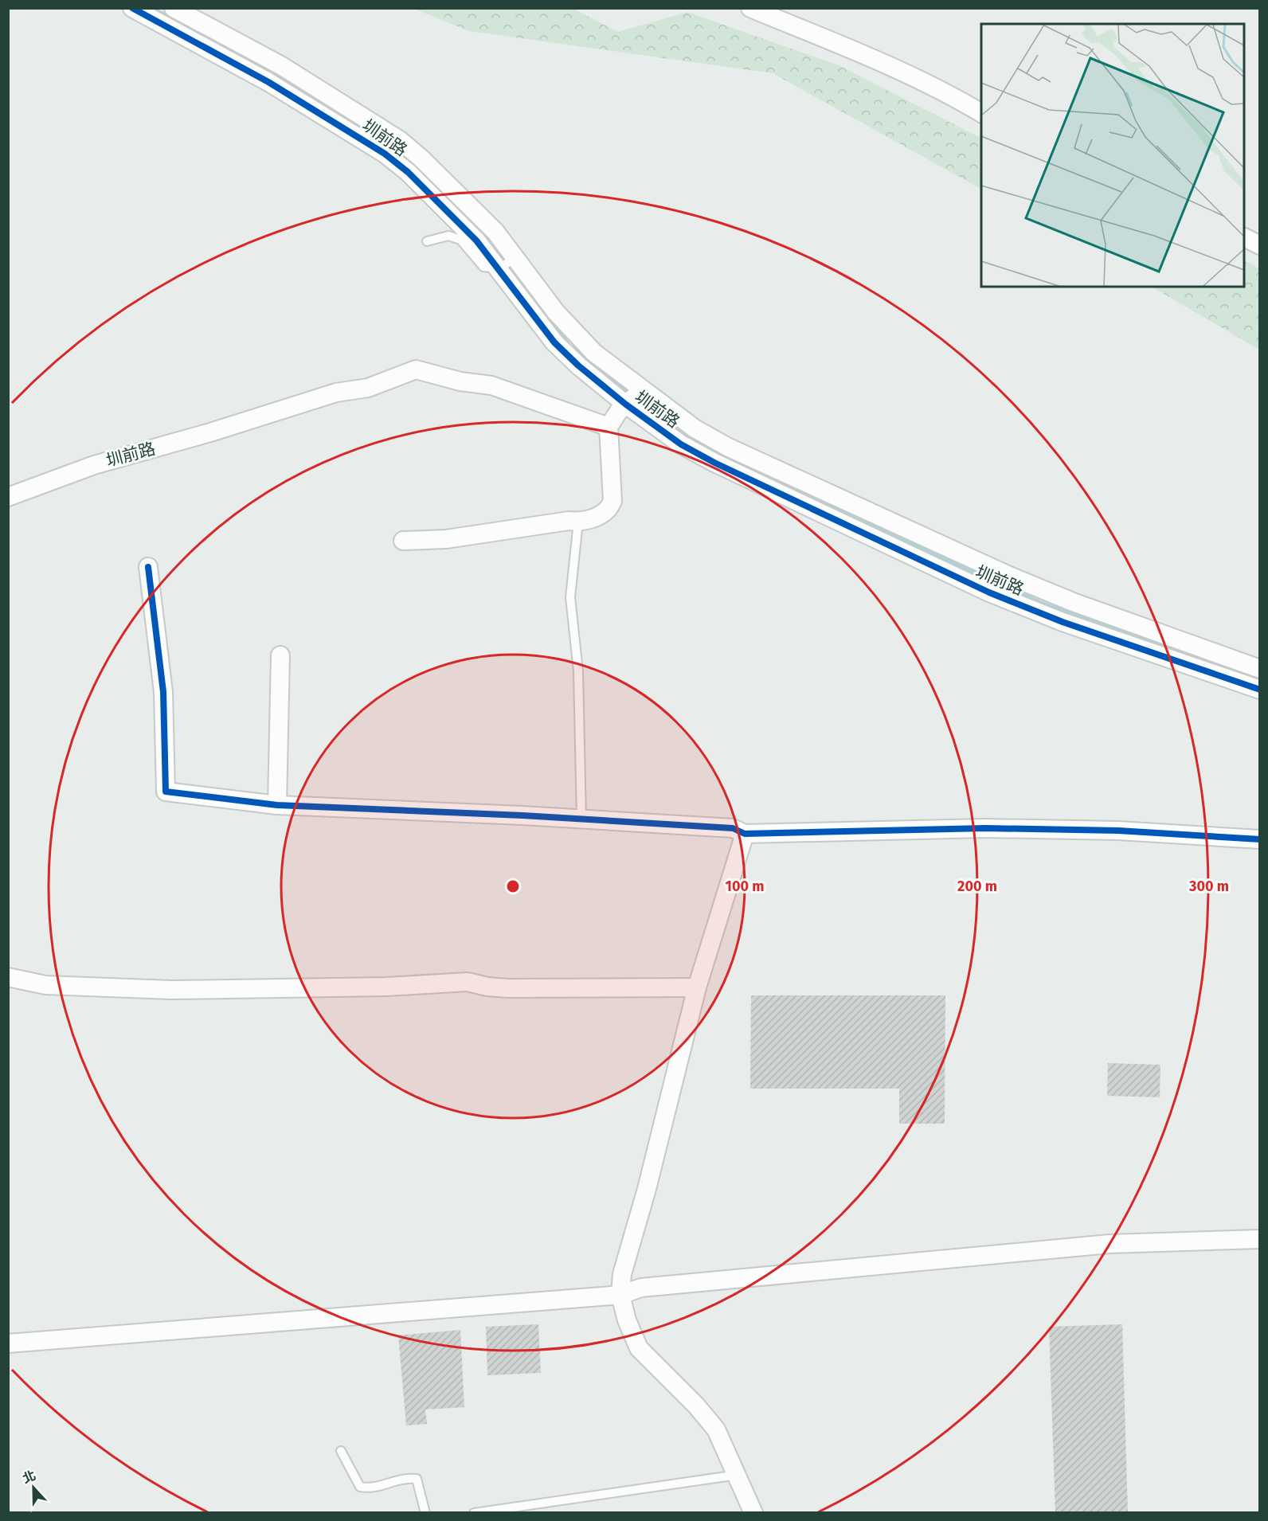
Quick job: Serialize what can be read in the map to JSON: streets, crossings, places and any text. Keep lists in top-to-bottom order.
{
  "streets": {
    "street": ["圳前路"]
  },
  "north": "top",
  "rings": ["100 m", "200 m", "300 m"]
}
